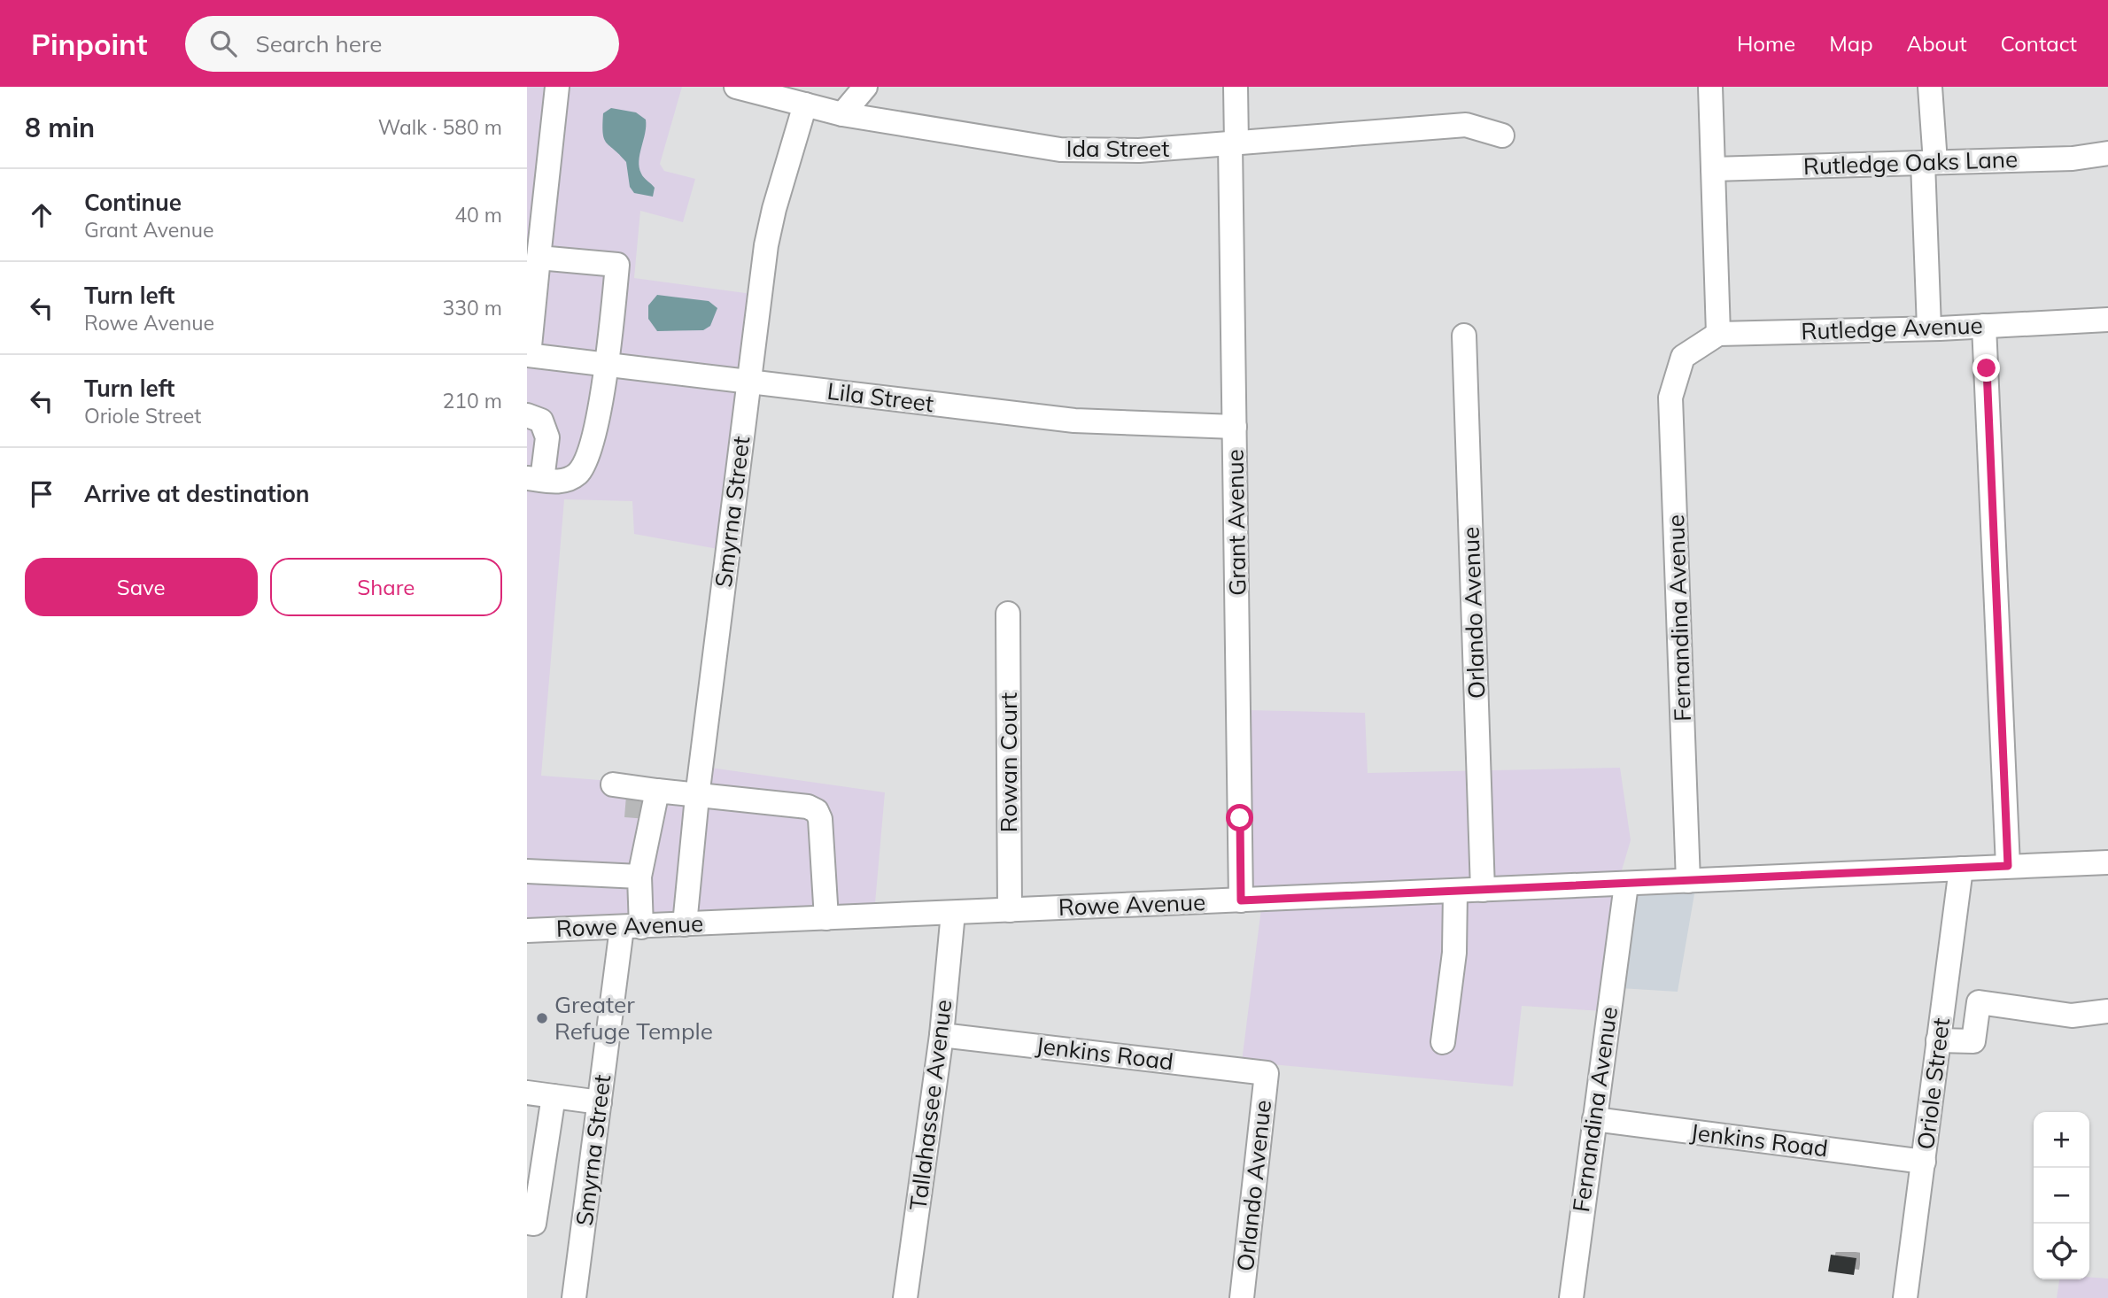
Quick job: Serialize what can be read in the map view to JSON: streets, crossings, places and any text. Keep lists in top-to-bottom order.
{
  "streets": {
    "street": [
      "Ida Street",
      "Rutledge Oaks Lane",
      "Rutledge Avenue",
      "Lila Street",
      "Smyrna Street",
      "Grant Avenue",
      "Orlando Avenue",
      "Fernandina Avenue",
      "Rowan Court",
      "Rowe Avenue",
      "Jenkins Road",
      "Oriole Street",
      "Tallahassee Avenue"
    ]
  },
  "crossings": [
    ["Ida Street", "Smyrna Street"],
    ["Ida Street", "Grant Avenue"],
    ["Rutledge Avenue", "Fernandina Avenue"],
    ["Lila Street", "Smyrna Street"],
    ["Lila Street", "Grant Avenue"],
    ["Smyrna Street", "Rowe Avenue"],
    ["Grant Avenue", "Rowe Avenue"],
    ["Orlando Avenue", "Rowe Avenue"],
    ["Orlando Avenue", "Jenkins Road"],
    ["Fernandina Avenue", "Rowe Avenue"],
    ["Fernandina Avenue", "Jenkins Road"],
    ["Rowan Court", "Rowe Avenue"],
    ["Rowe Avenue", "Oriole Street"],
    ["Rowe Avenue", "Tallahassee Avenue"],
    ["Jenkins Road", "Oriole Street"],
    ["Jenkins Road", "Tallahassee Avenue"]
  ],
  "places": ["Greater Refuge Temple"],
  "page": {
    "header": "Pinpoint",
    "search": "Search here",
    "nav": [
      "Home",
      "Map",
      "About",
      "Contact"
    ],
    "heading": ["8 min", "Walk · 580 m"],
    "list": [
      ["Continue", "Grant Avenue", "40 m"],
      ["Turn left", "Rowe Avenue", "330 m"],
      ["Turn left", "Oriole Street", "210 m"],
      "Arrive at destination"
    ],
    "buttons": ["Save", "Share"],
    "map_buttons": ["+", "−"]
  }
}
